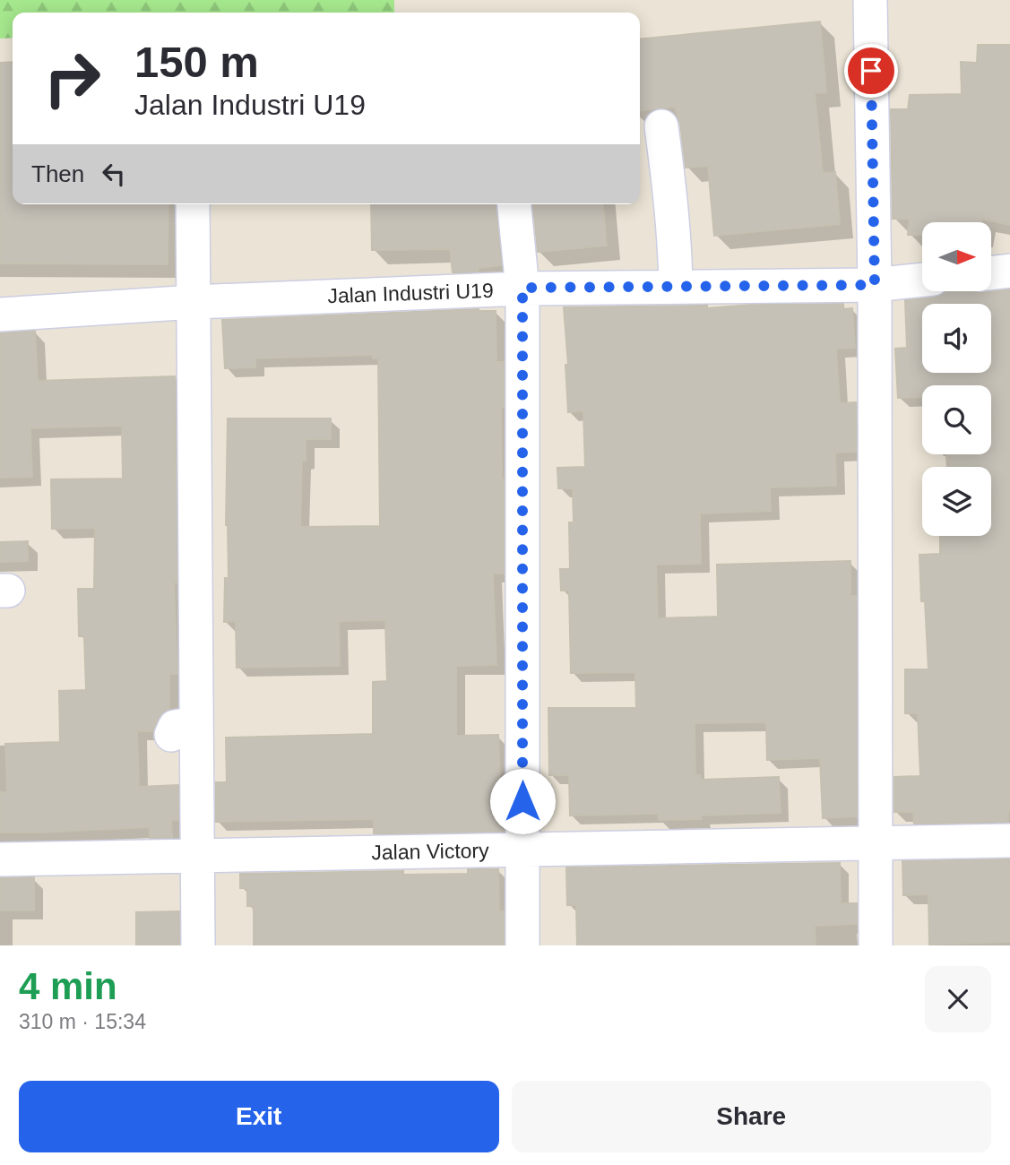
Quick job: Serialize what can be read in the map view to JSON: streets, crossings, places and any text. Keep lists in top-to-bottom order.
{
  "streets": {
    "street": ["Jalan Industri U19", "Jalan Victory"]
  },
  "north": "right",
  "page": {
    "turn": ["150 m", "Jalan Industri U19"],
    "then": "Then",
    "heading": ["4 min", "310 m · 15:34"],
    "buttons": ["Exit", "Share"]
  }
}
